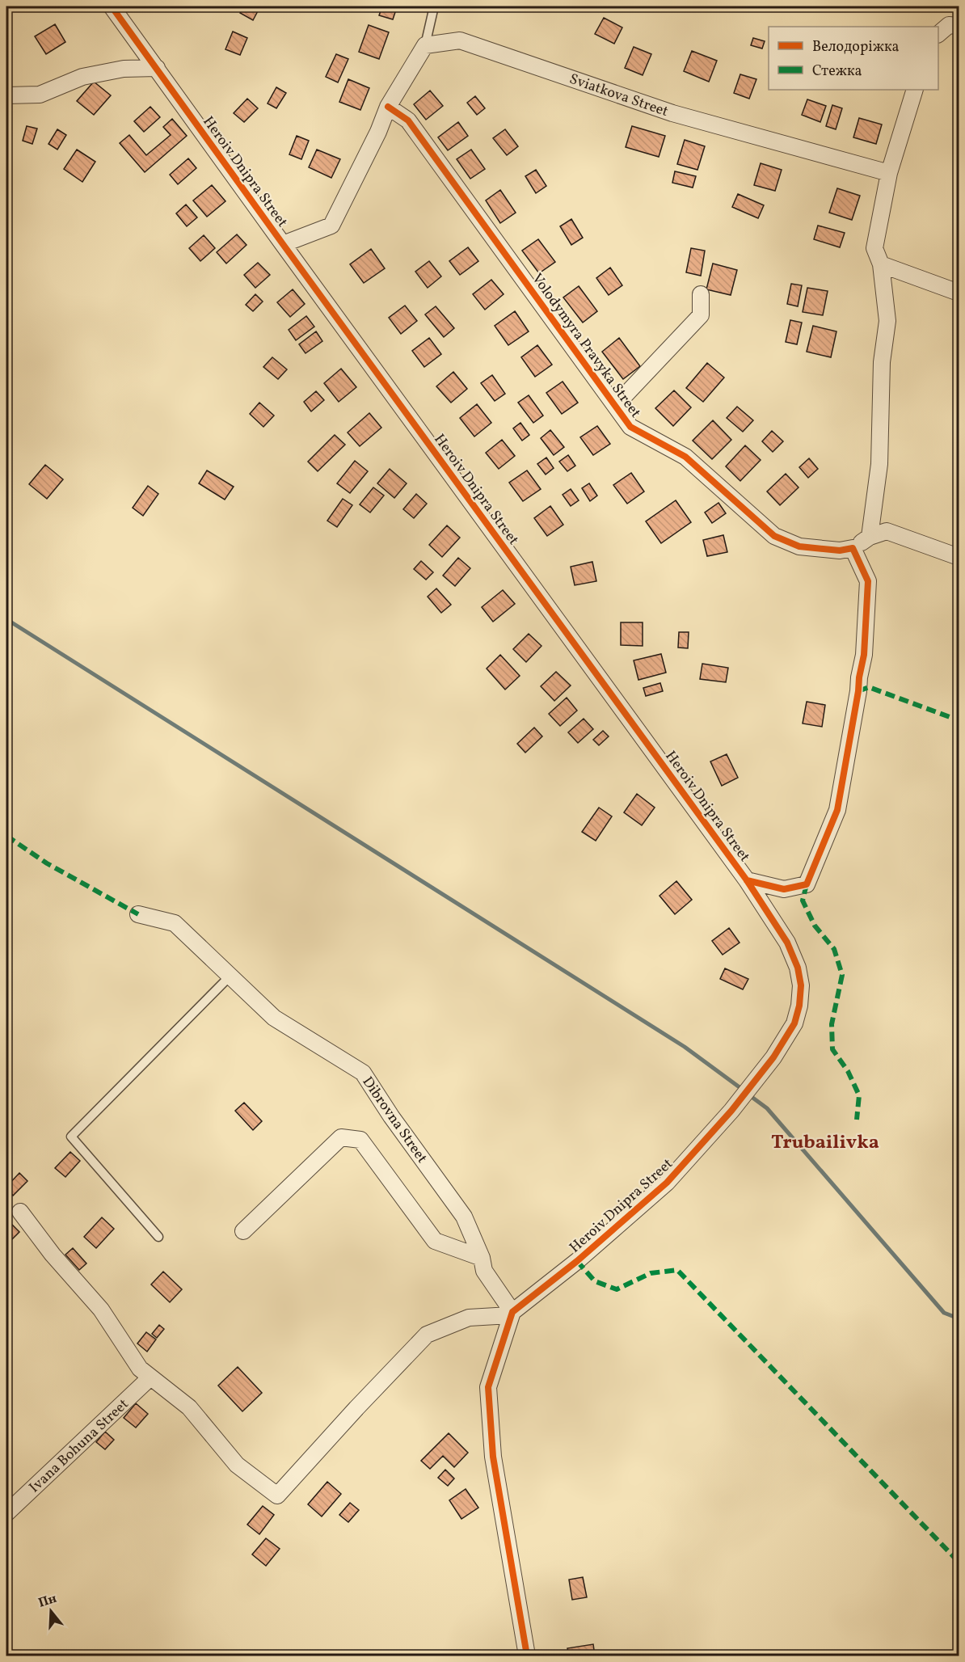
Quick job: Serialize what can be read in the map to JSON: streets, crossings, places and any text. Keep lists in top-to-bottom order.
{
  "streets": {
    "street": [
      "Sviatkova Street",
      "Heroiv Dnipra Street",
      "Volodymyra Pravyka Street",
      "Dibrovna Street",
      "Ivana Bohuna Street"
    ]
  },
  "crossings": [
    ["Heroiv Dnipra Street", "Dibrovna Street"]
  ],
  "districts": ["Trubailivka"],
  "legend": ["Велодоріжка", "Стежка"],
  "north": "top"
}
